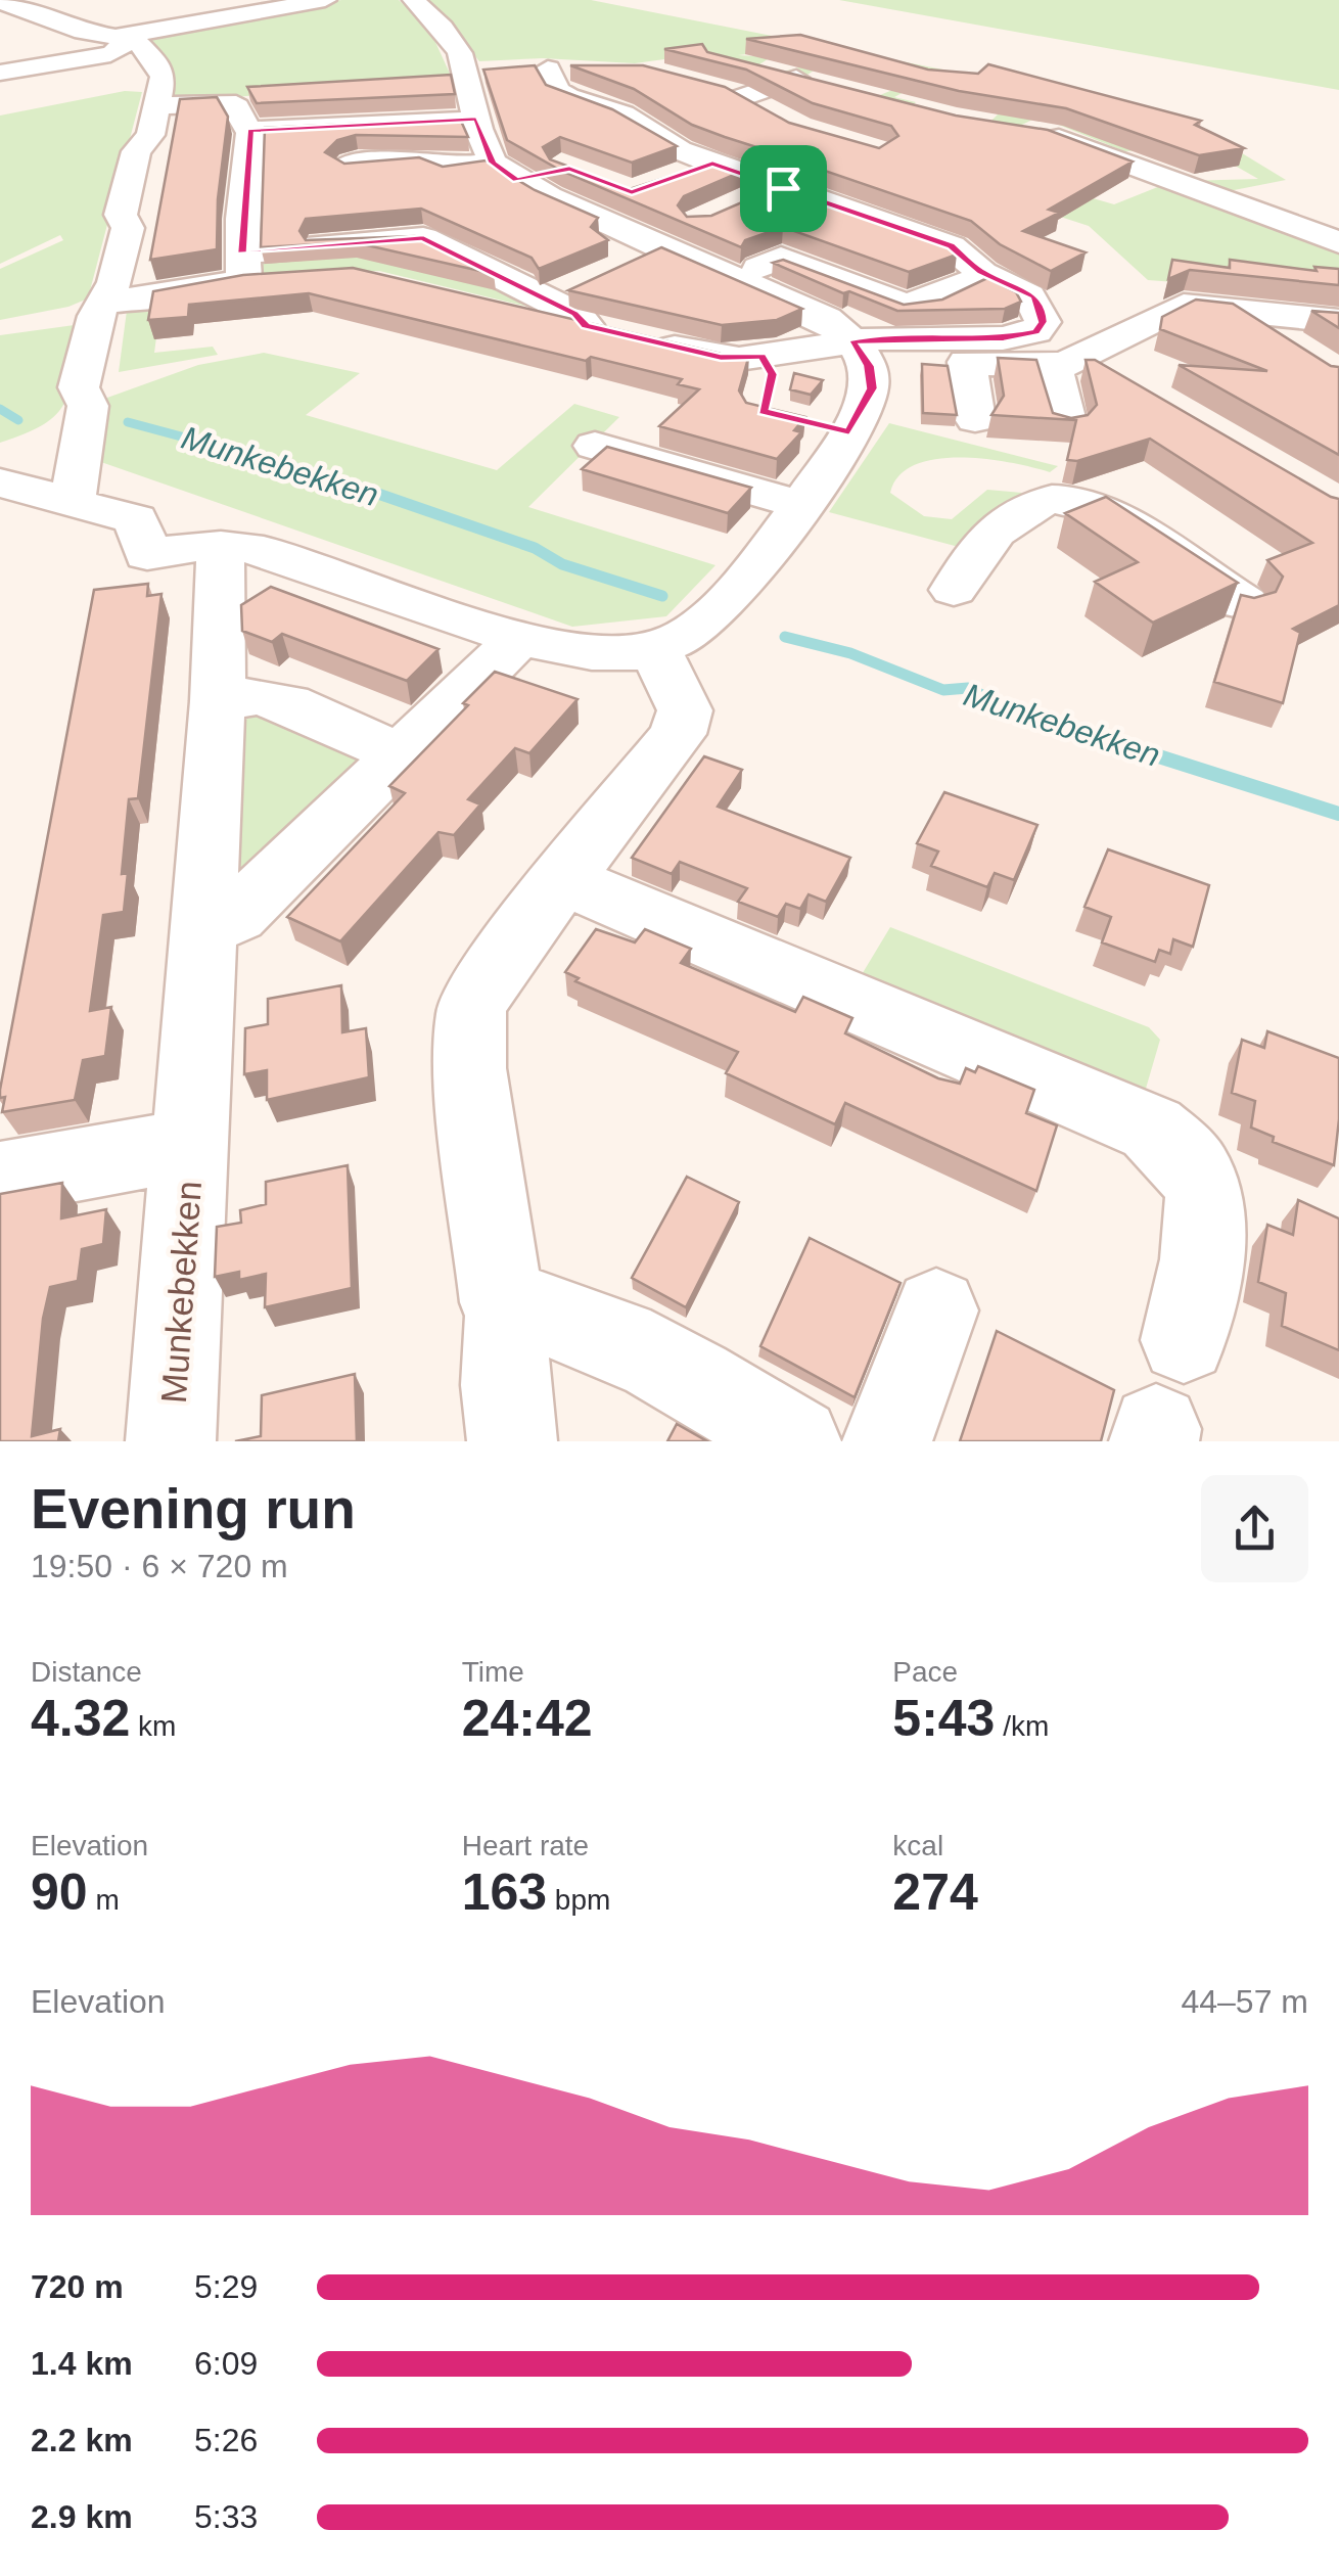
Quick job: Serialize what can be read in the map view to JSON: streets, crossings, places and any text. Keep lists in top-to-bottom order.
{
  "streets": {
    "street": ["Munkebekken"]
  },
  "water": ["Munkebekken"],
  "page": {
    "heading": ["Evening run", "19:50 · 6 × 720 m"],
    "stats": [
      ["Distance", "4.32 km"],
      ["Time", "24:42"],
      ["Pace", "5:43 /km"],
      ["Elevation", "90 m"],
      ["Heart rate", "163 bpm"],
      ["kcal", "274"]
    ],
    "chart": ["Elevation", "44–57 m"],
    "list": [
      {
        "name": "720 m",
        "note": "5:29"
      },
      {
        "name": "1.4 km",
        "note": "6:09"
      },
      {
        "name": "2.2 km",
        "note": "5:26"
      },
      {
        "name": "2.9 km",
        "note": "5:33"
      }
    ]
  }
}
